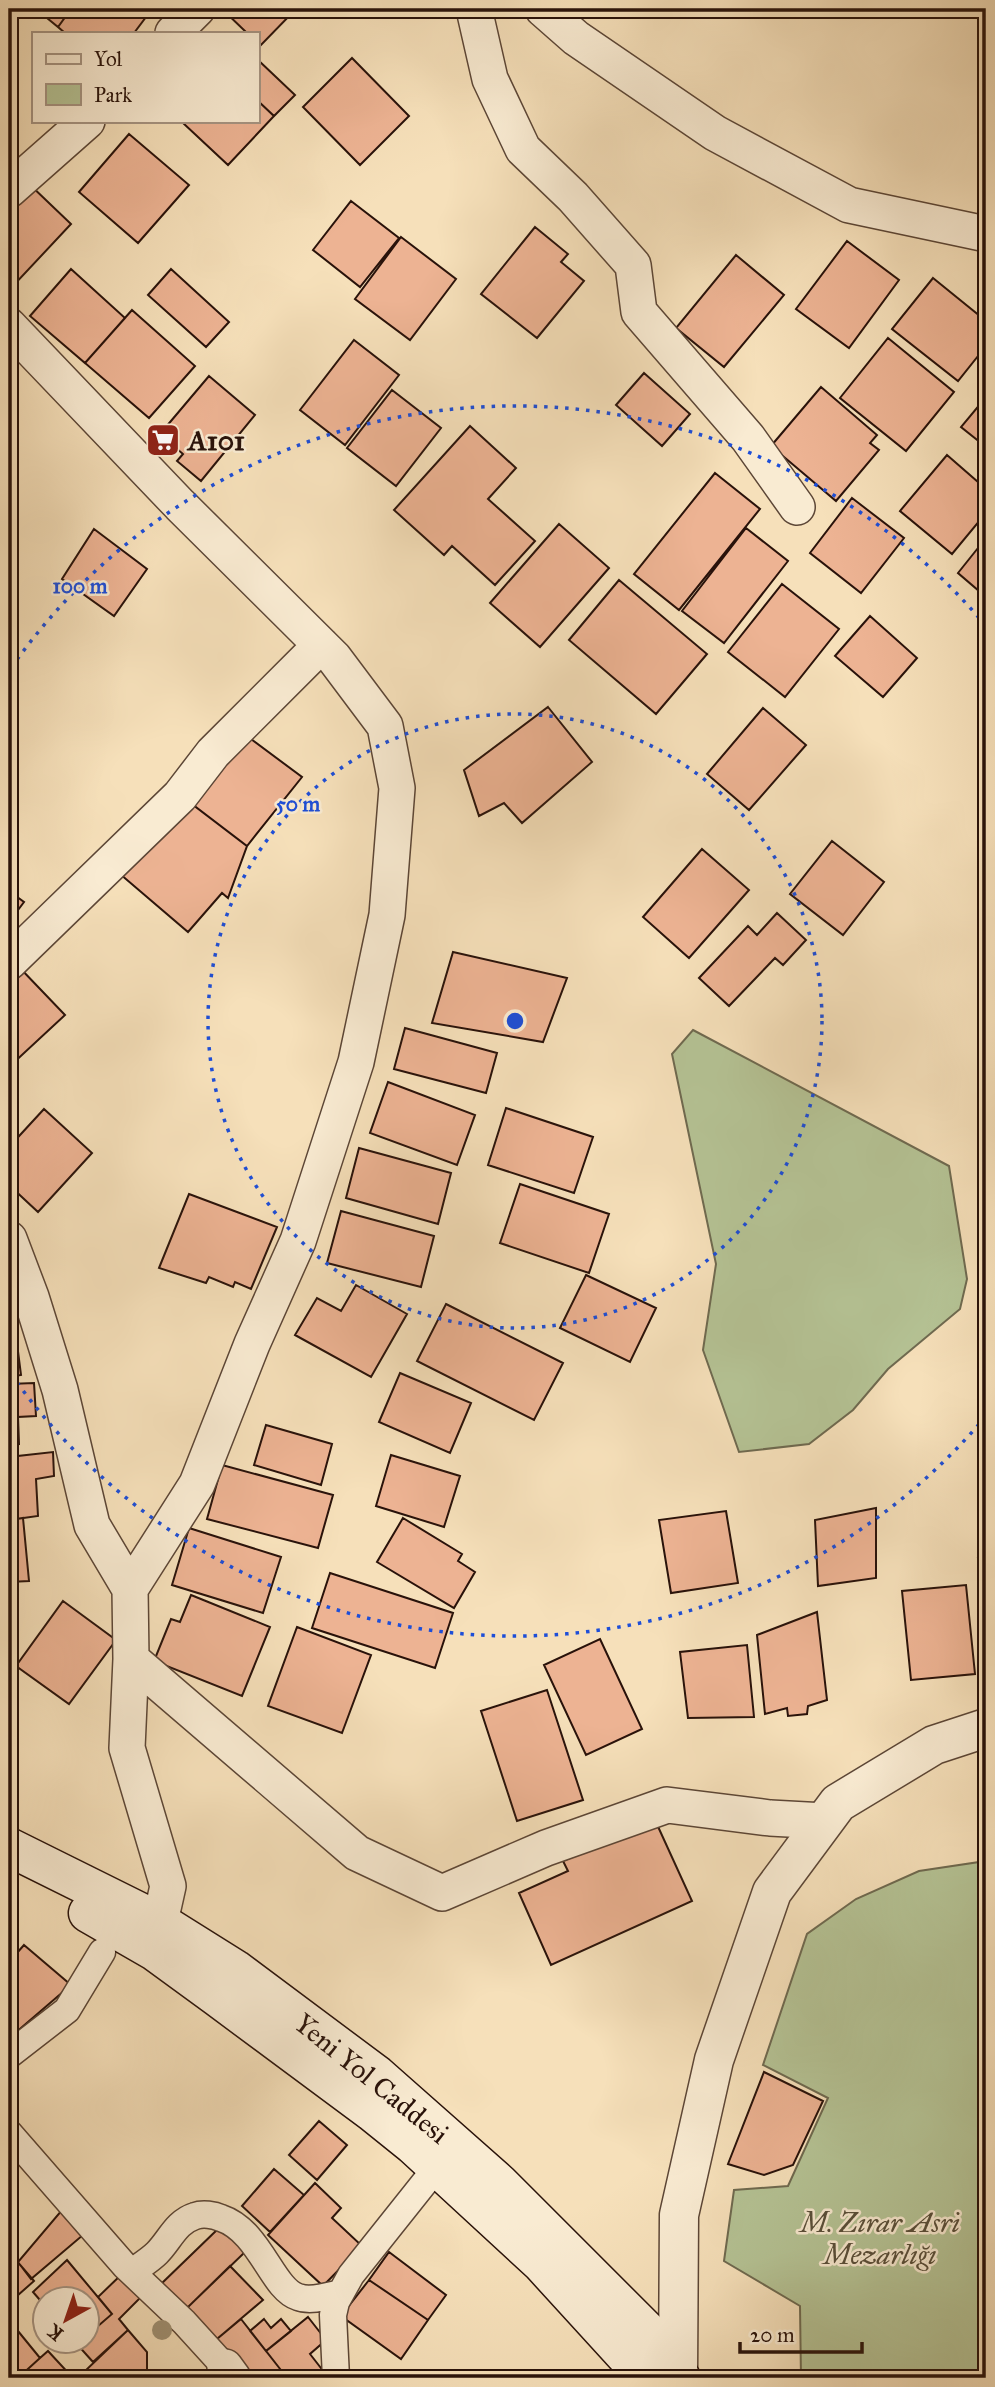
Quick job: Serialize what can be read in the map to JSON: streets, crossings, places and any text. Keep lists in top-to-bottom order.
{
  "streets": {
    "main road": ["Yeni Yol Caddesi"]
  },
  "parks": ["M. Zırar Asri Mezarlığı"],
  "places": {
    "supermarket": ["A101"]
  },
  "legend": ["Yol", "Park"],
  "scale_bar": "20 m",
  "north": "bottom left",
  "rings": ["100 m", "50 m"]
}
